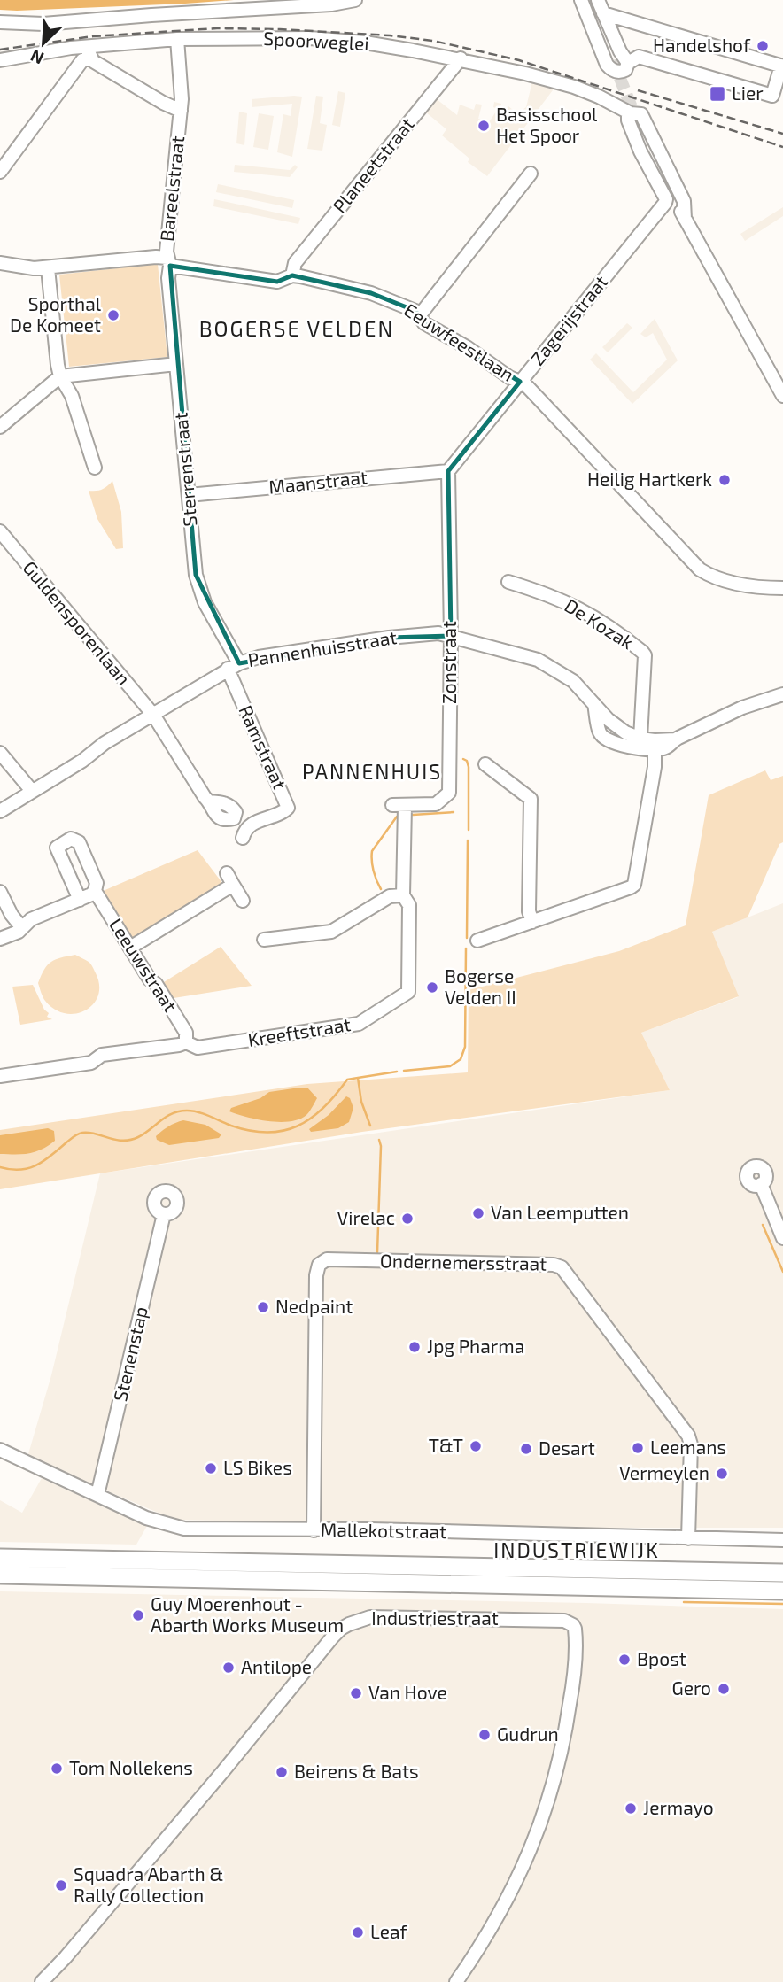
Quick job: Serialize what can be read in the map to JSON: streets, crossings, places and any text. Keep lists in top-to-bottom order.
{
  "streets": {
    "street": [
      "Spoorweglei",
      "Planeetstraat",
      "Bareelstraat",
      "Zagerijstraat",
      "Eeuwfeestlaan",
      "Sterrenstraat",
      "Maanstraat",
      "Guldensporenlaan",
      "De Kozak",
      "Pannenhuisstraat",
      "Zonstraat",
      "Ramstraat",
      "Leeuwstraat",
      "Kreeftstraat",
      "Ondernemersstraat",
      "Stenenstap",
      "Mallekotstraat",
      "Industriestraat"
    ]
  },
  "crossings": [
    ["Spoorweglei", "Planeetstraat"],
    ["Spoorweglei", "Bareelstraat"],
    ["Spoorweglei", "Zagerijstraat"],
    ["Planeetstraat", "Eeuwfeestlaan"],
    ["Bareelstraat", "Eeuwfeestlaan"],
    ["Bareelstraat", "Sterrenstraat"],
    ["Zagerijstraat", "Eeuwfeestlaan"],
    ["Zagerijstraat", "Maanstraat"],
    ["Zagerijstraat", "Zonstraat"],
    ["Eeuwfeestlaan", "Sterrenstraat"],
    ["Sterrenstraat", "Maanstraat"],
    ["Sterrenstraat", "Pannenhuisstraat"],
    ["Sterrenstraat", "Ramstraat"],
    ["Maanstraat", "Zonstraat"],
    ["Guldensporenlaan", "Pannenhuisstraat"],
    ["De Kozak", "Pannenhuisstraat"],
    ["Pannenhuisstraat", "Zonstraat"],
    ["Pannenhuisstraat", "Ramstraat"],
    ["Zonstraat", "Kreeftstraat"],
    ["Leeuwstraat", "Kreeftstraat"],
    ["Ondernemersstraat", "Mallekotstraat"],
    ["Stenenstap", "Mallekotstraat"]
  ],
  "districts": ["BOGERSE VELDEN", "PANNENHUIS", "INDUSTRIEWIJK"],
  "places": {
    "other": [
      "Handelshof",
      "Basisschool Het Spoor",
      "Sporthal De Komeet",
      "Heilig Hartkerk",
      "Bogerse Velden II",
      "Van Leemputten",
      "Virelac",
      "Nedpaint",
      "Jpg Pharma",
      "T&T",
      "Leemans",
      "Desart",
      "LS Bikes",
      "Vermeylen",
      "Guy Moerenhout - Abarth Works Museum",
      "Bpost",
      "Antilope",
      "Gero",
      "Van Hove",
      "Gudrun",
      "Tom Nollekens",
      "Beirens & Bats",
      "Jermayo",
      "Squadra Abarth & Rally Collection",
      "Leaf"
    ],
    "transit": ["Lier"]
  },
  "north": "bottom left"
}
